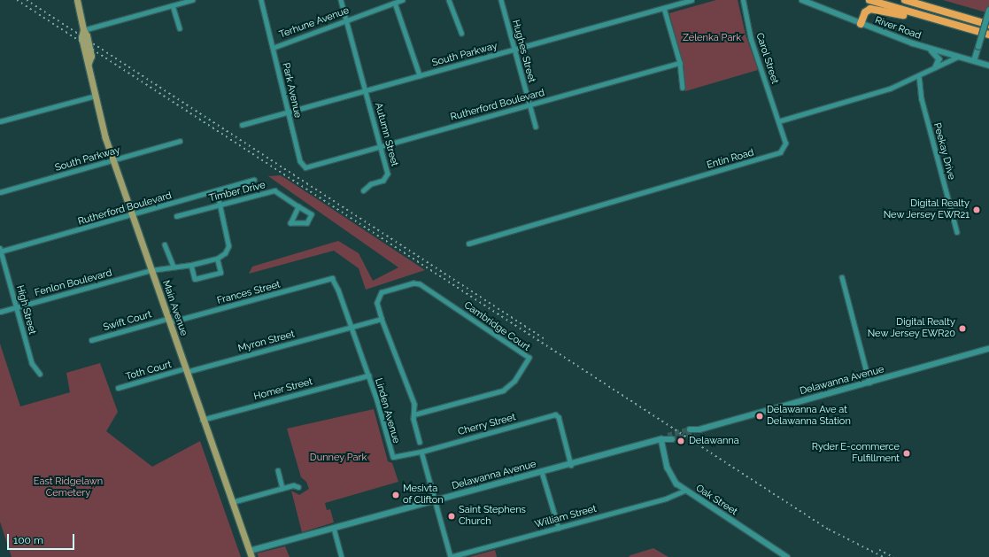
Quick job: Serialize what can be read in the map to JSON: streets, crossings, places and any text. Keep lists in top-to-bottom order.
{
  "streets": {
    "main road": ["Main Avenue"],
    "street": [
      "Terhune Avenue",
      "River Road",
      "Hughes Street",
      "South Parkway",
      "Carol Street",
      "Park Avenue",
      "Rutherford Boulevard",
      "Autumn Street",
      "Peekay Drive",
      "Entin Road",
      "Timber Drive",
      "Fenlon Boulevard",
      "Frances Street",
      "High Street",
      "Swift Court",
      "Cambridge Court",
      "Myron Street",
      "Toth Court",
      "Delawanna Avenue",
      "Homer Street",
      "Linden Avenue",
      "Cherry Street",
      "Oak Street",
      "William Street"
    ]
  },
  "crossings": [
    ["Terhune Avenue", "Park Avenue"],
    ["Terhune Avenue", "Autumn Street"],
    ["Hughes Street", "South Parkway"],
    ["Hughes Street", "Rutherford Boulevard"],
    ["South Parkway", "Park Avenue"],
    ["South Parkway", "Autumn Street"],
    ["South Parkway", "Main Avenue"],
    ["Carol Street", "Entin Road"],
    ["Park Avenue", "Rutherford Boulevard"],
    ["Rutherford Boulevard", "Autumn Street"],
    ["Rutherford Boulevard", "Main Avenue"],
    ["Rutherford Boulevard", "High Street"],
    ["Fenlon Boulevard", "Main Avenue"],
    ["Fenlon Boulevard", "High Street"],
    ["Frances Street", "Main Avenue"],
    ["Frances Street", "Swift Court"],
    ["Frances Street", "Linden Avenue"],
    ["Main Avenue", "Swift Court"],
    ["Main Avenue", "Myron Street"],
    ["Main Avenue", "Toth Court"],
    ["Main Avenue", "Delawanna Avenue"],
    ["Main Avenue", "Homer Street"],
    ["Myron Street", "Toth Court"],
    ["Myron Street", "Linden Avenue"],
    ["Delawanna Avenue", "Cherry Street"],
    ["Delawanna Avenue", "Oak Street"],
    ["Homer Street", "Linden Avenue"],
    ["Linden Avenue", "Cherry Street"],
    ["Oak Street", "William Street"]
  ],
  "parks": ["Zelenka Park", "Dunney Park", "East Ridgelawn Cemetery"],
  "places": [
    "Digital Realty New Jersey EWR21",
    "Digital Realty New Jersey EWR20",
    "Delawanna Ave at Delawanna Station",
    "Delawanna",
    "Ryder E-commerce Fulfillment",
    "Mesivta of Clifton",
    "Saint Stephens Church"
  ],
  "scale_bar": "100 m"
}
